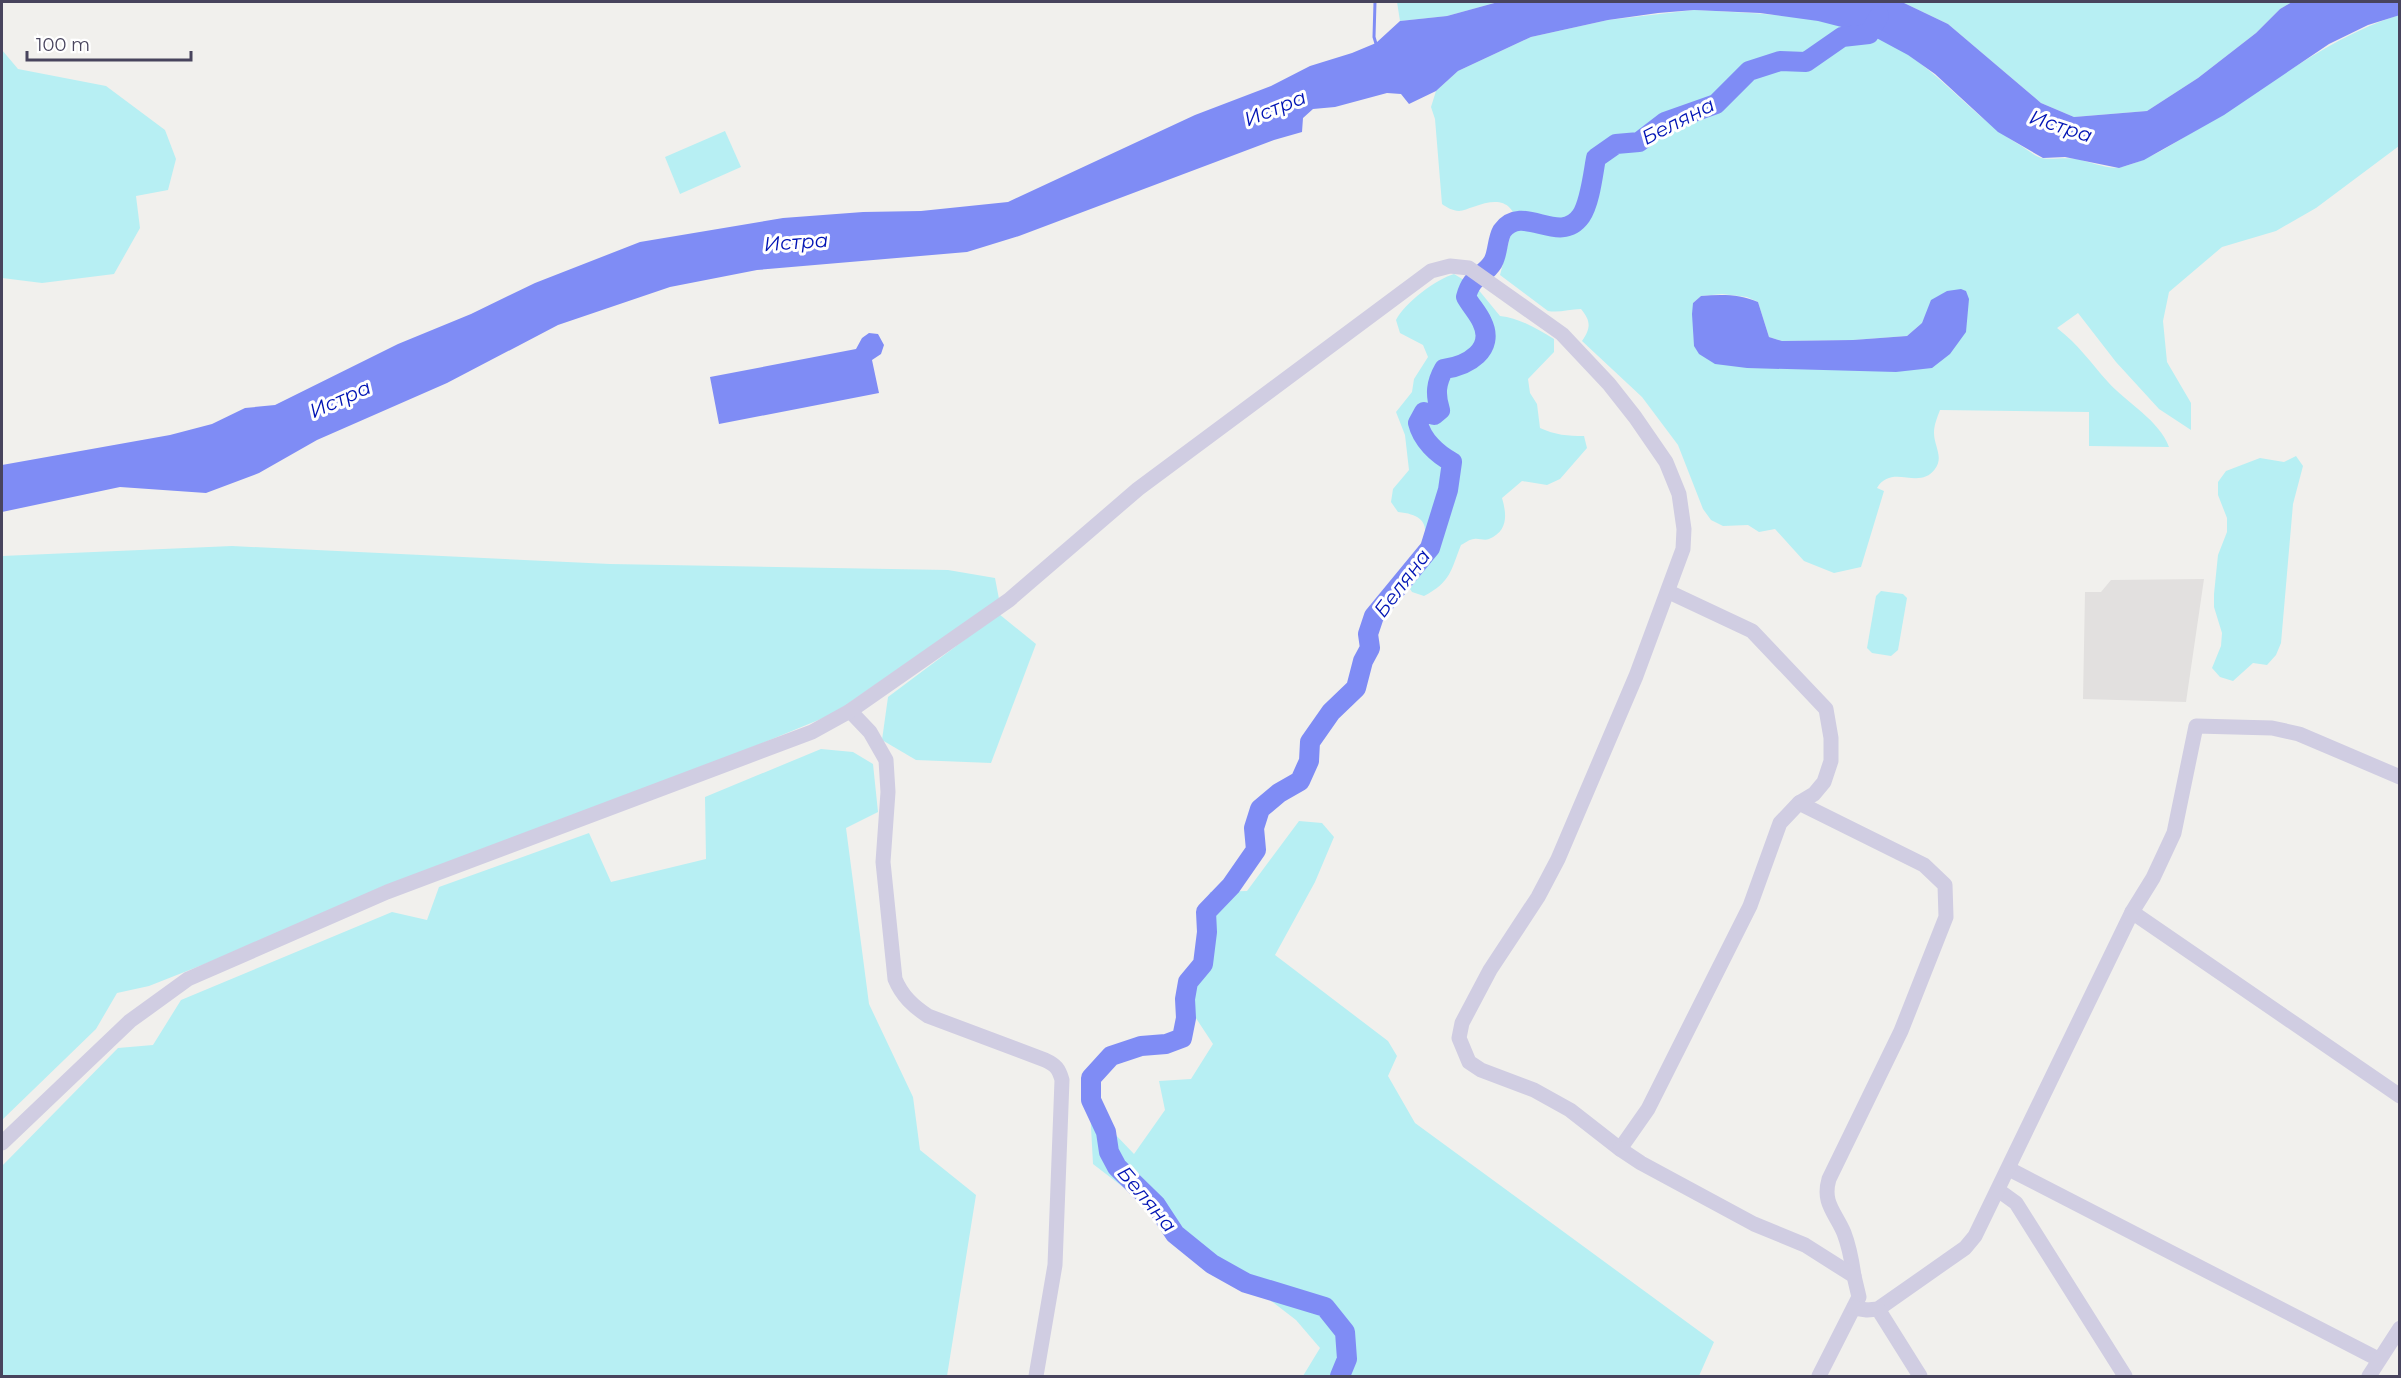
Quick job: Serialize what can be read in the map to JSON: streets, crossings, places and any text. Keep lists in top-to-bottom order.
{
  "water": ["Истра", "Беляна"],
  "scale_bar": "100 m"
}
